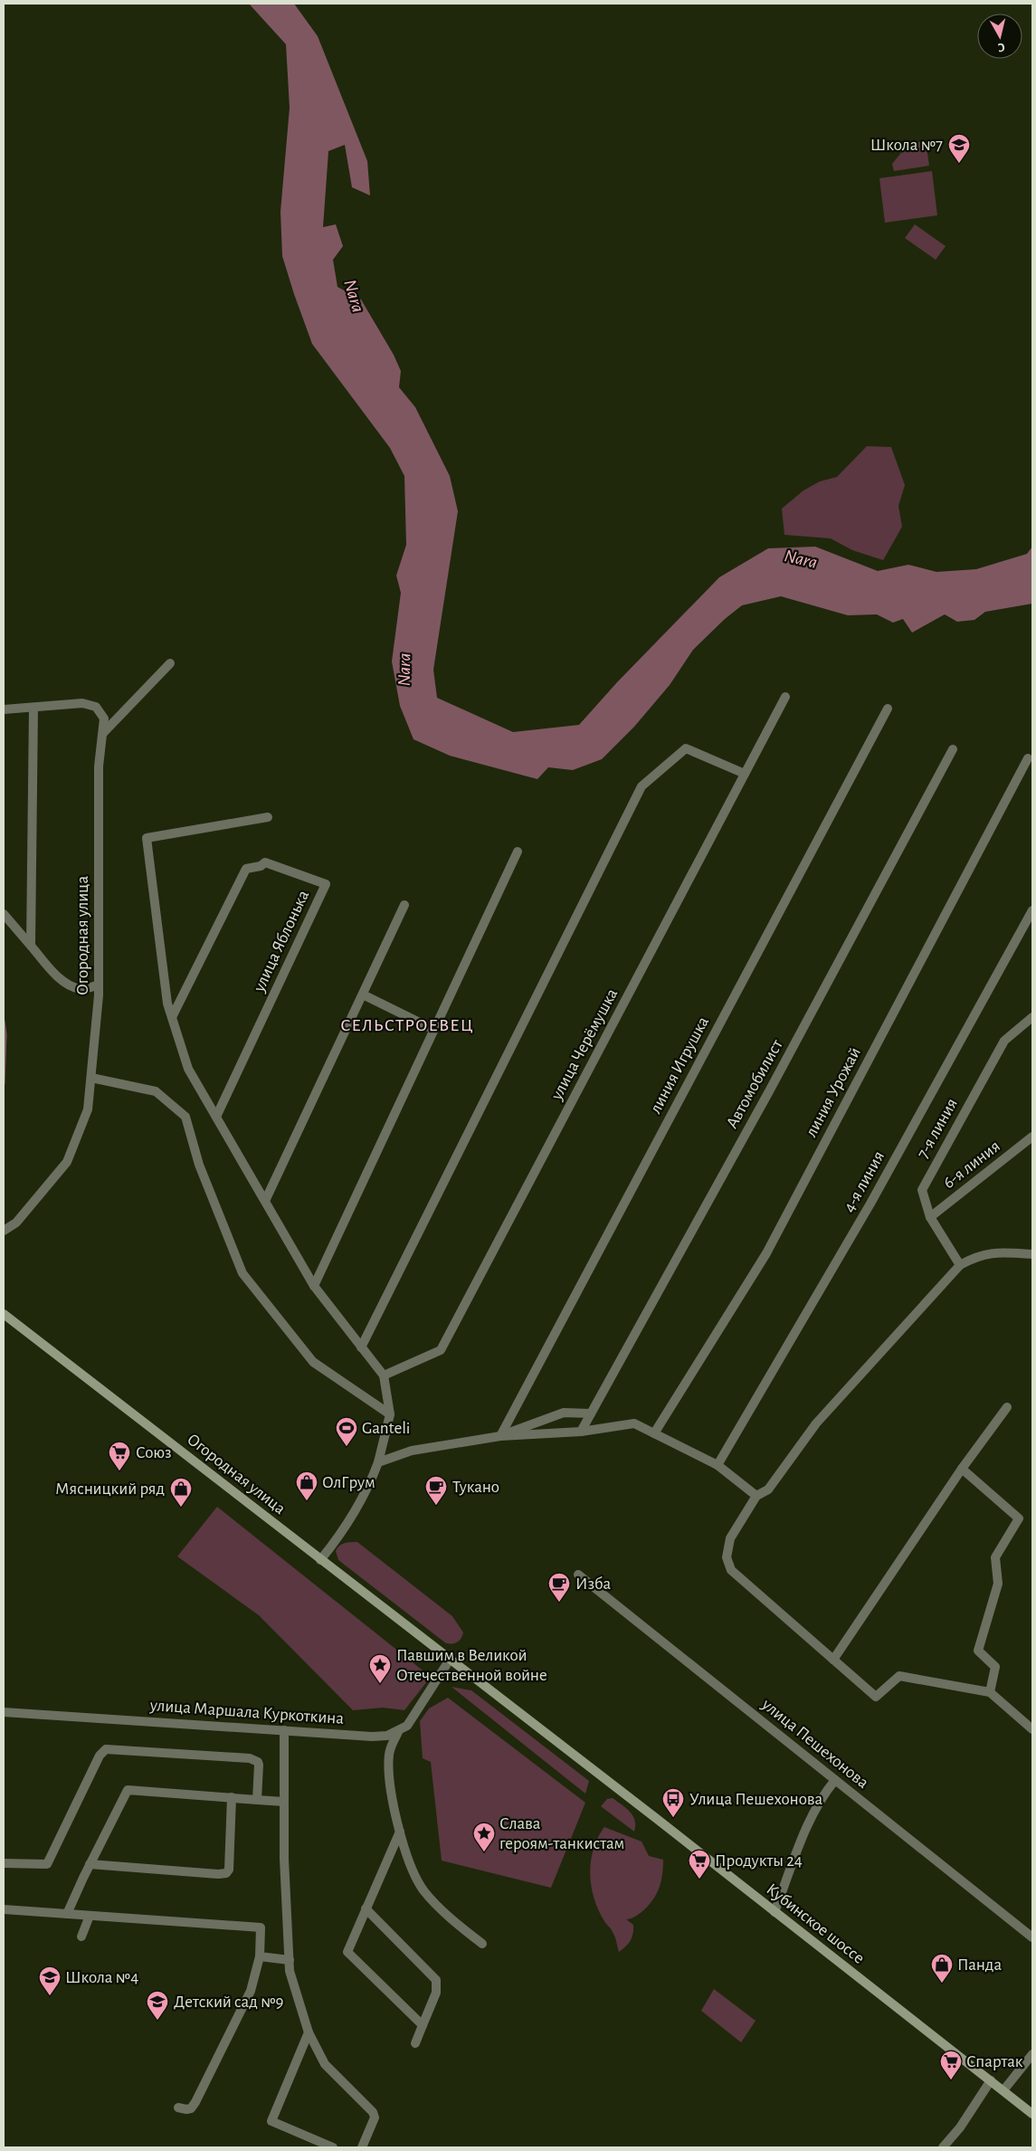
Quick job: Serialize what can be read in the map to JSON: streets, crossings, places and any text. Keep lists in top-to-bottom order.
{
  "streets": {
    "main road": ["Огородная улица", "Кубинское шоссе"],
    "street": [
      "улица Яблонька",
      "улица Черёмушка",
      "линия Игрушка",
      "Автомобилист",
      "линия Урожай",
      "7-я линия",
      "6-я линия",
      "4-я линия",
      "улица Маршала Куркоткина",
      "улица Пешехонова"
    ]
  },
  "crossings": [
    ["Огородная улица", "Кубинское шоссе"],
    ["7-я линия", "6-я линия"]
  ],
  "districts": ["СЕЛЬСТРОЕВЕЦ"],
  "water": ["Nara"],
  "places": {
    "school or university": ["Школа №7", "Школа №4", "Детский сад №9"],
    "sports": ["Ganteli"],
    "supermarket": ["Союз", "Продукты 24", "Спартак"],
    "shop": ["ОлГрум", "Мясницкий ряд", "Панда"],
    "cafe": ["Тукано", "Изба"],
    "place": ["Павшим в Великой Отечественной войне", "Слава героям-танкистам"],
    "bus stop": ["Улица Пешехонова"]
  },
  "north": "bottom"
}
